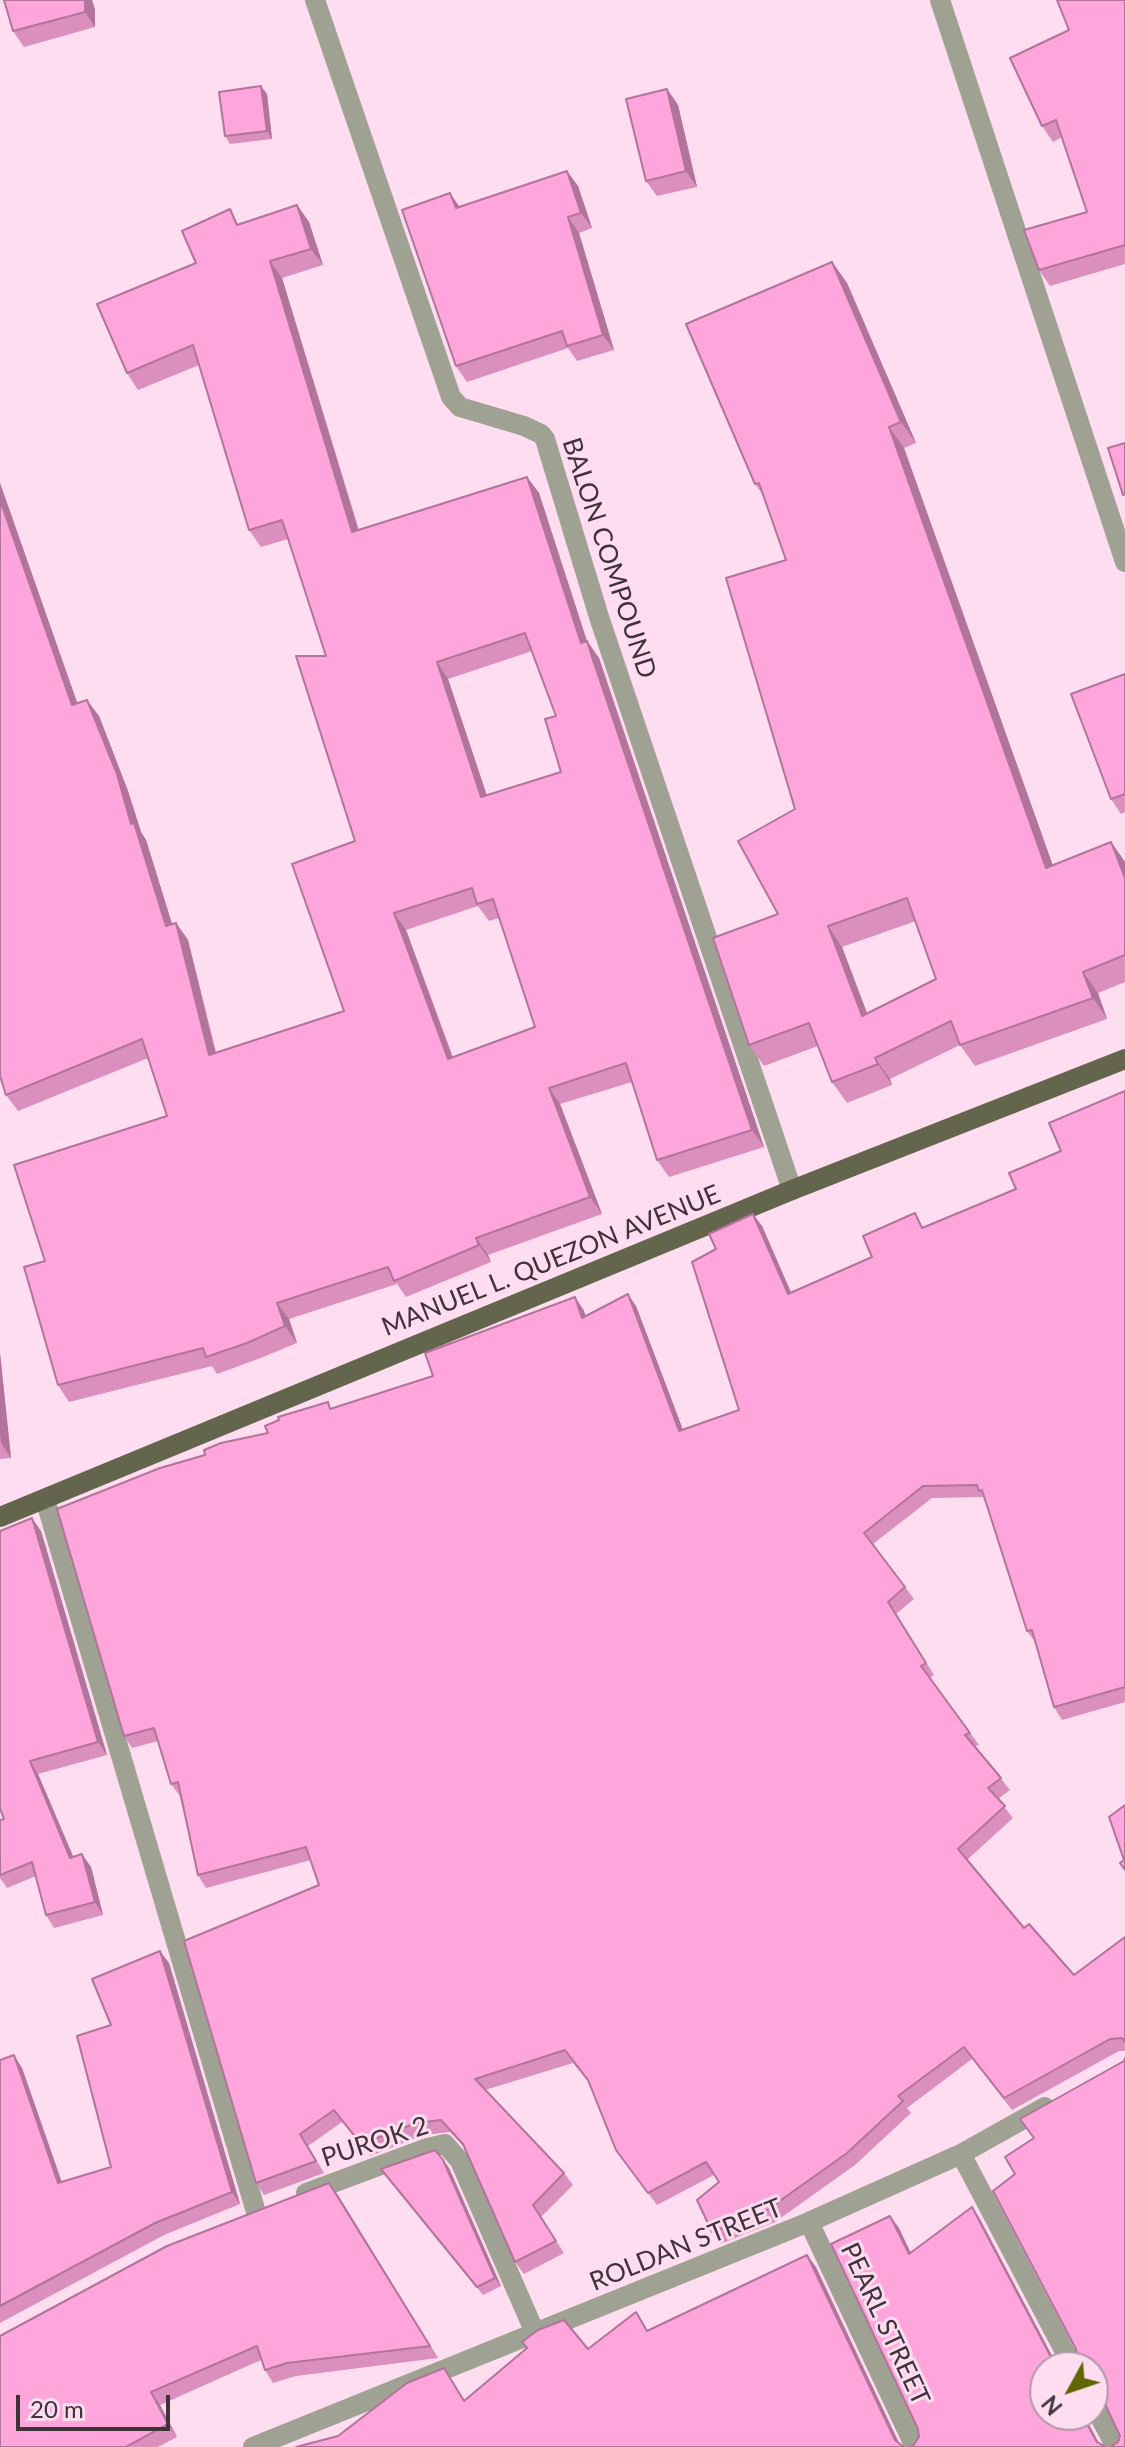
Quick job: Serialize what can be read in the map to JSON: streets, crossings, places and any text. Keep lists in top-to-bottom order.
{
  "streets": {
    "main road": ["MANUEL L. QUEZON AVENUE"],
    "street": [
      "BALON COMPOUND",
      "PUROK 2",
      "ROLDAN STREET",
      "PEARL STREET"
    ]
  },
  "crossings": [
    ["BALON COMPOUND", "MANUEL L. QUEZON AVENUE"],
    ["MANUEL L. QUEZON AVENUE", "PUROK 2"],
    ["PUROK 2", "ROLDAN STREET"],
    ["ROLDAN STREET", "PEARL STREET"]
  ],
  "scale_bar": "20 m",
  "north": "bottom left"
}
